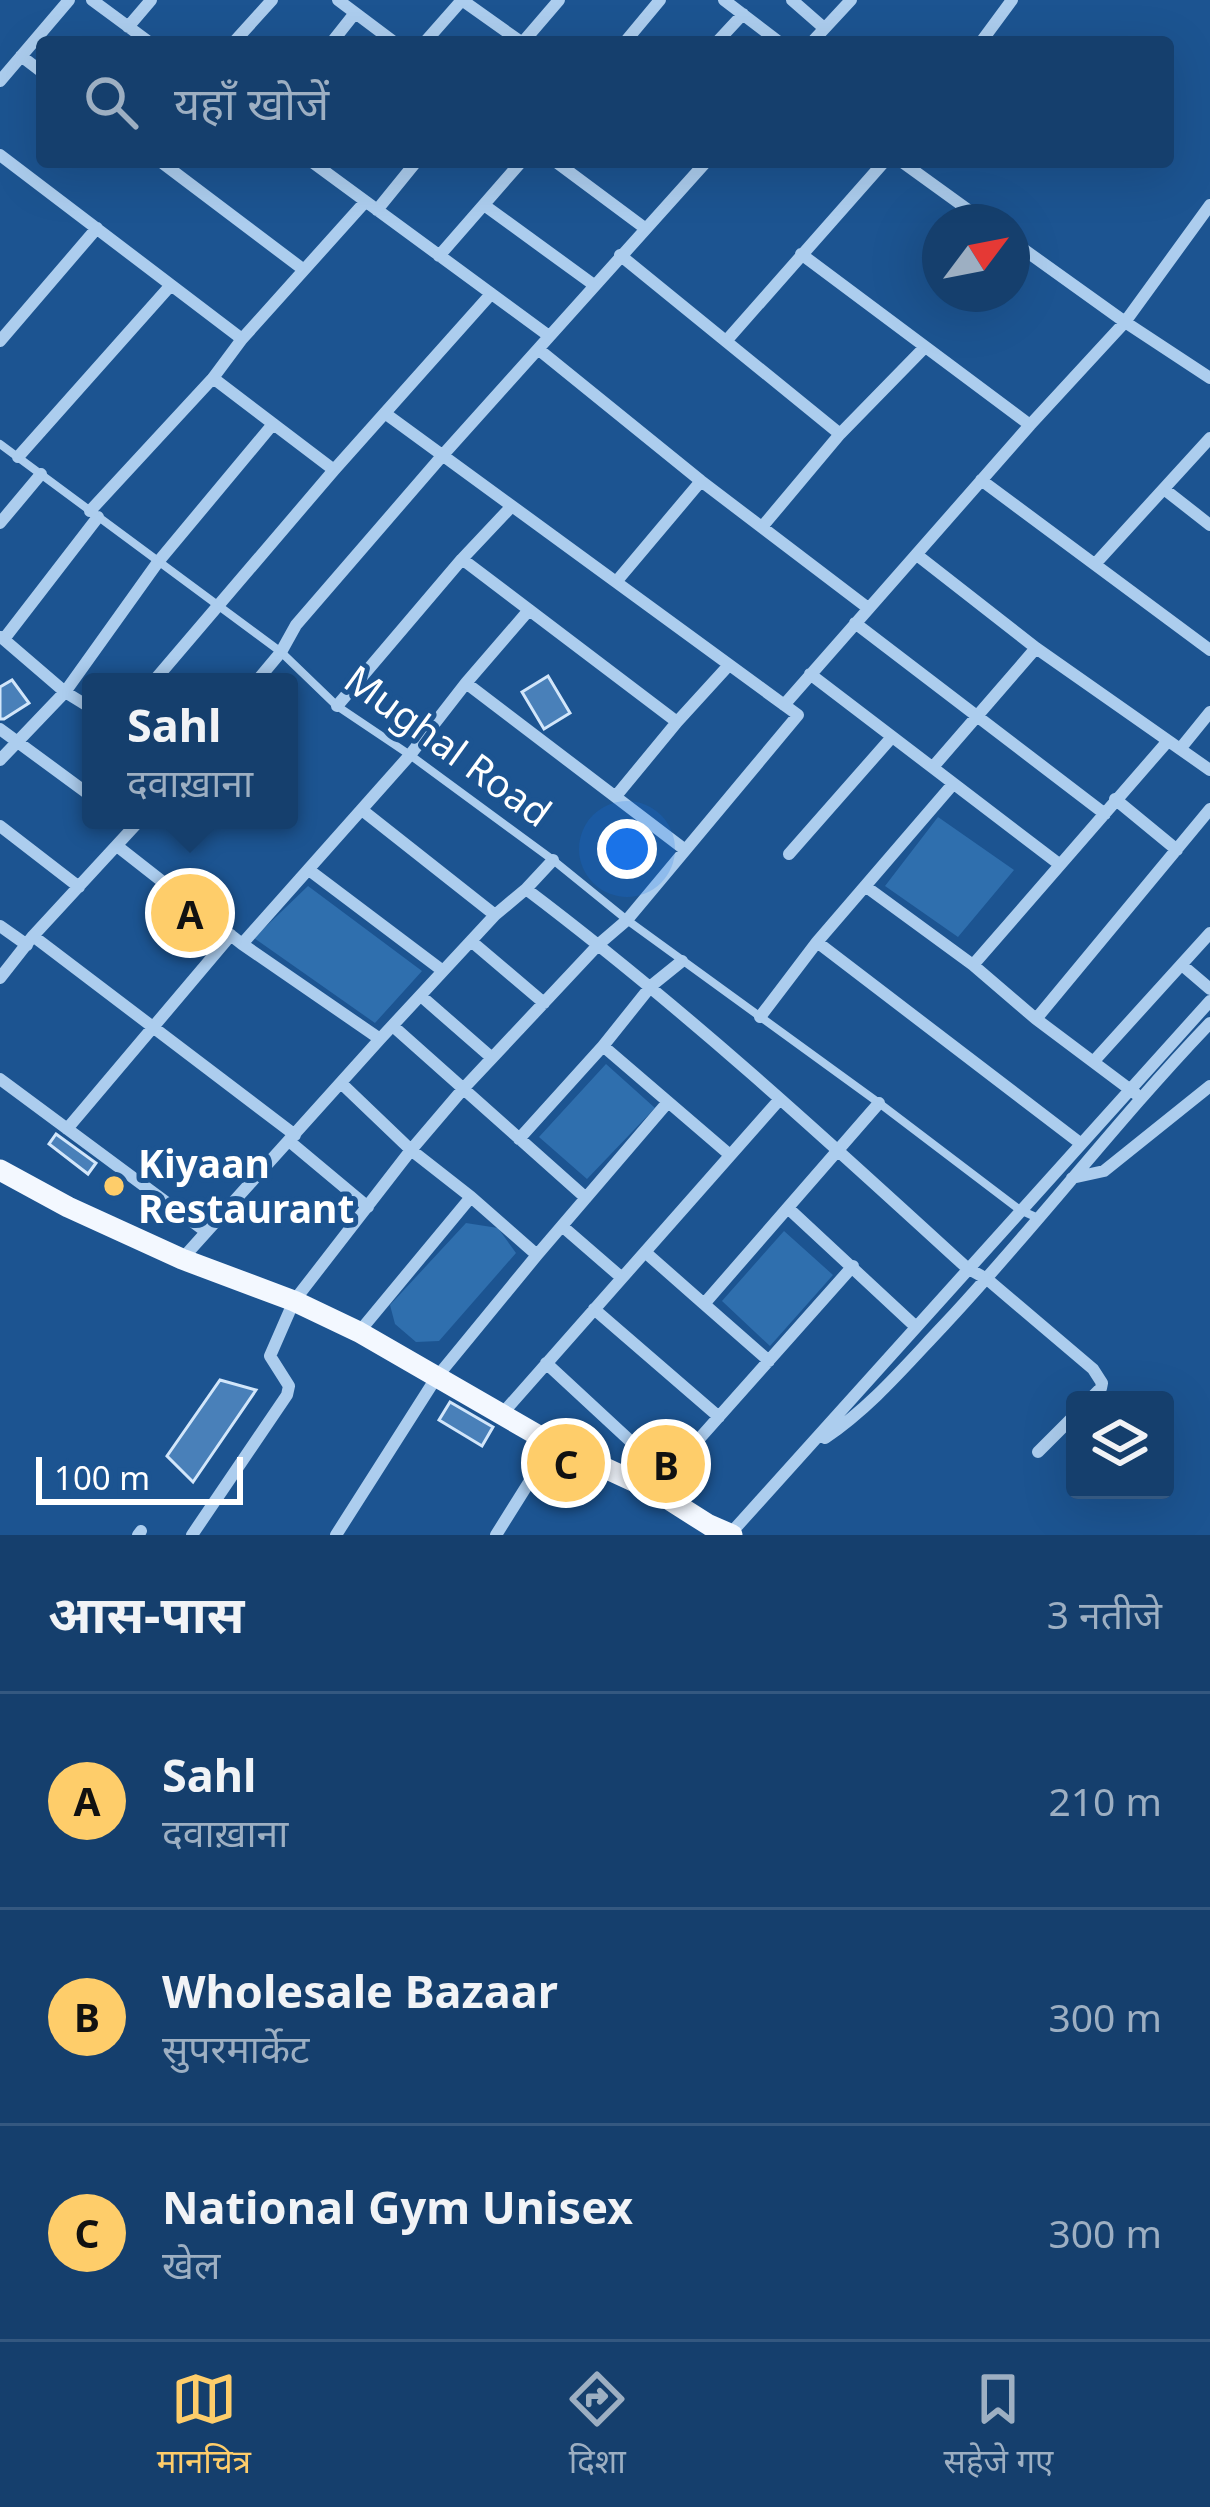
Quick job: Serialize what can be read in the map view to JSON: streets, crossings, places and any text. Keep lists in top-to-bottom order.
{
  "streets": {
    "lane": ["Mughal Road"]
  },
  "places": ["Kiyaan Restaurant"],
  "scale_bar": "100 m",
  "north": "top right",
  "page": {
    "search": "यहाँ खोजें",
    "popup": ["Sahl", "दवाख़ाना"],
    "pins": ["A", "C", "B"],
    "scale": "100 m",
    "heading": ["आस-पास", "3 नतीजे"],
    "list": [
      {
        "mark": "A",
        "name": "Sahl",
        "note": "दवाख़ाना",
        "value": "210 m"
      },
      {
        "mark": "B",
        "name": "Wholesale Bazaar",
        "note": "सुपरमार्केट",
        "value": "300 m"
      },
      {
        "mark": "C",
        "name": "National Gym Unisex",
        "note": "खेल",
        "value": "300 m"
      }
    ],
    "nav": ["मानचित्र", "दिशा", "सहेजे गए"]
  }
}
